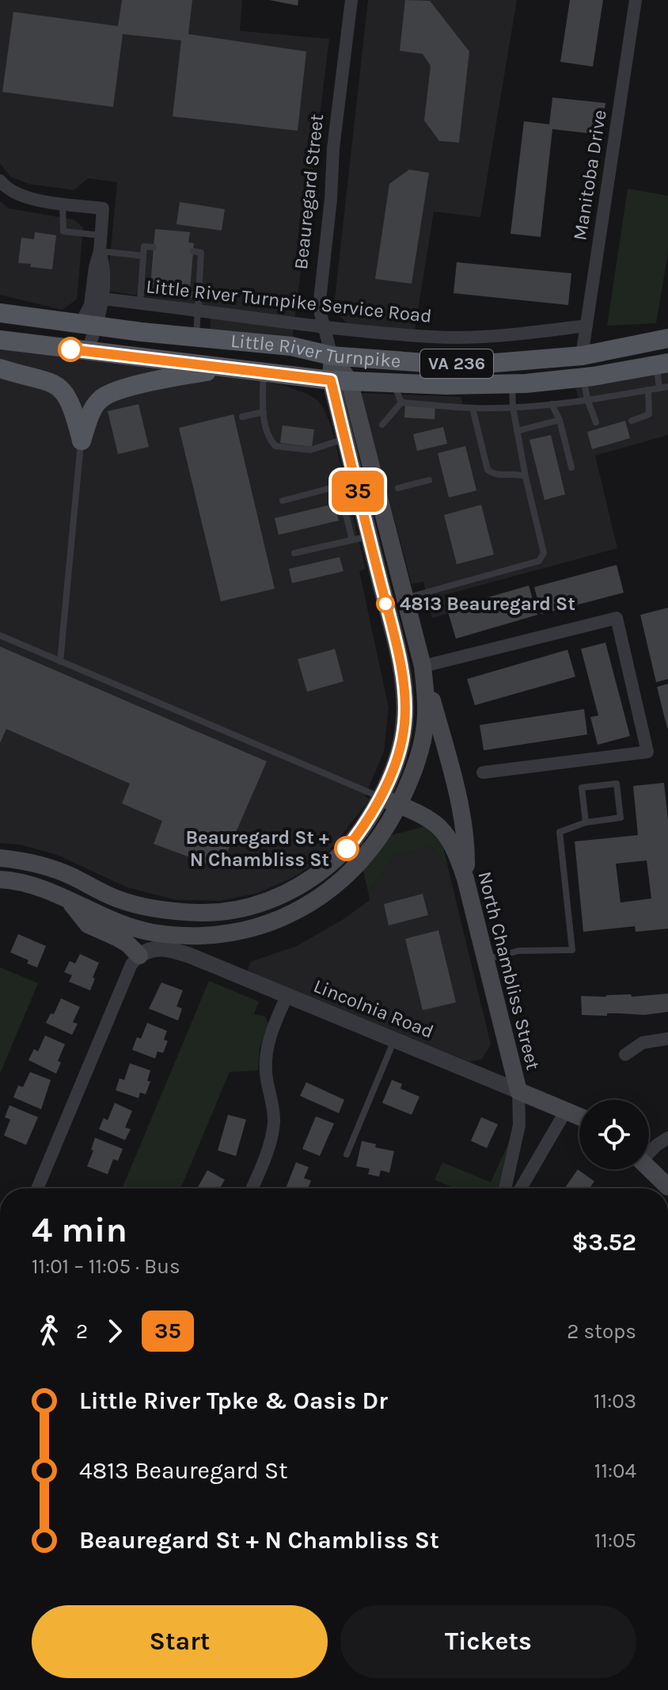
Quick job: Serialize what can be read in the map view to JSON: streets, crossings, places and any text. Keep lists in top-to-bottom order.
{
  "streets": {
    "main road": [
      "Beauregard Street",
      "Little River Turnpike",
      "VA 236",
      "North Chambliss Street",
      "Lincolnia Road"
    ],
    "street": ["Manitoba Drive", "Little River Turnpike Service Road"]
  },
  "crossings": [
    ["Manitoba Drive", "Little River Turnpike Service Road"],
    ["Manitoba Drive", "Little River Turnpike"],
    ["Beauregard Street", "Little River Turnpike Service Road"],
    ["Beauregard Street", "Little River Turnpike"],
    ["North Chambliss Street", "Lincolnia Road"]
  ],
  "places": ["4813 Beauregard St", "Beauregard St + N Chambliss St"],
  "lines": ["bus line 35"],
  "page": {
    "on_map": "35",
    "heading": ["4 min", "11:01 – 11:05 · Bus", "$3.52"],
    "legs": ["2", "35", "2 stops"],
    "list": [
      {
        "name": "Little River Tpke & Oasis Dr",
        "value": "11:03"
      },
      {
        "name": "4813 Beauregard St",
        "value": "11:04"
      },
      {
        "name": "Beauregard St + N Chambliss St",
        "value": "11:05"
      }
    ],
    "buttons": ["Start", "Tickets"]
  }
}
